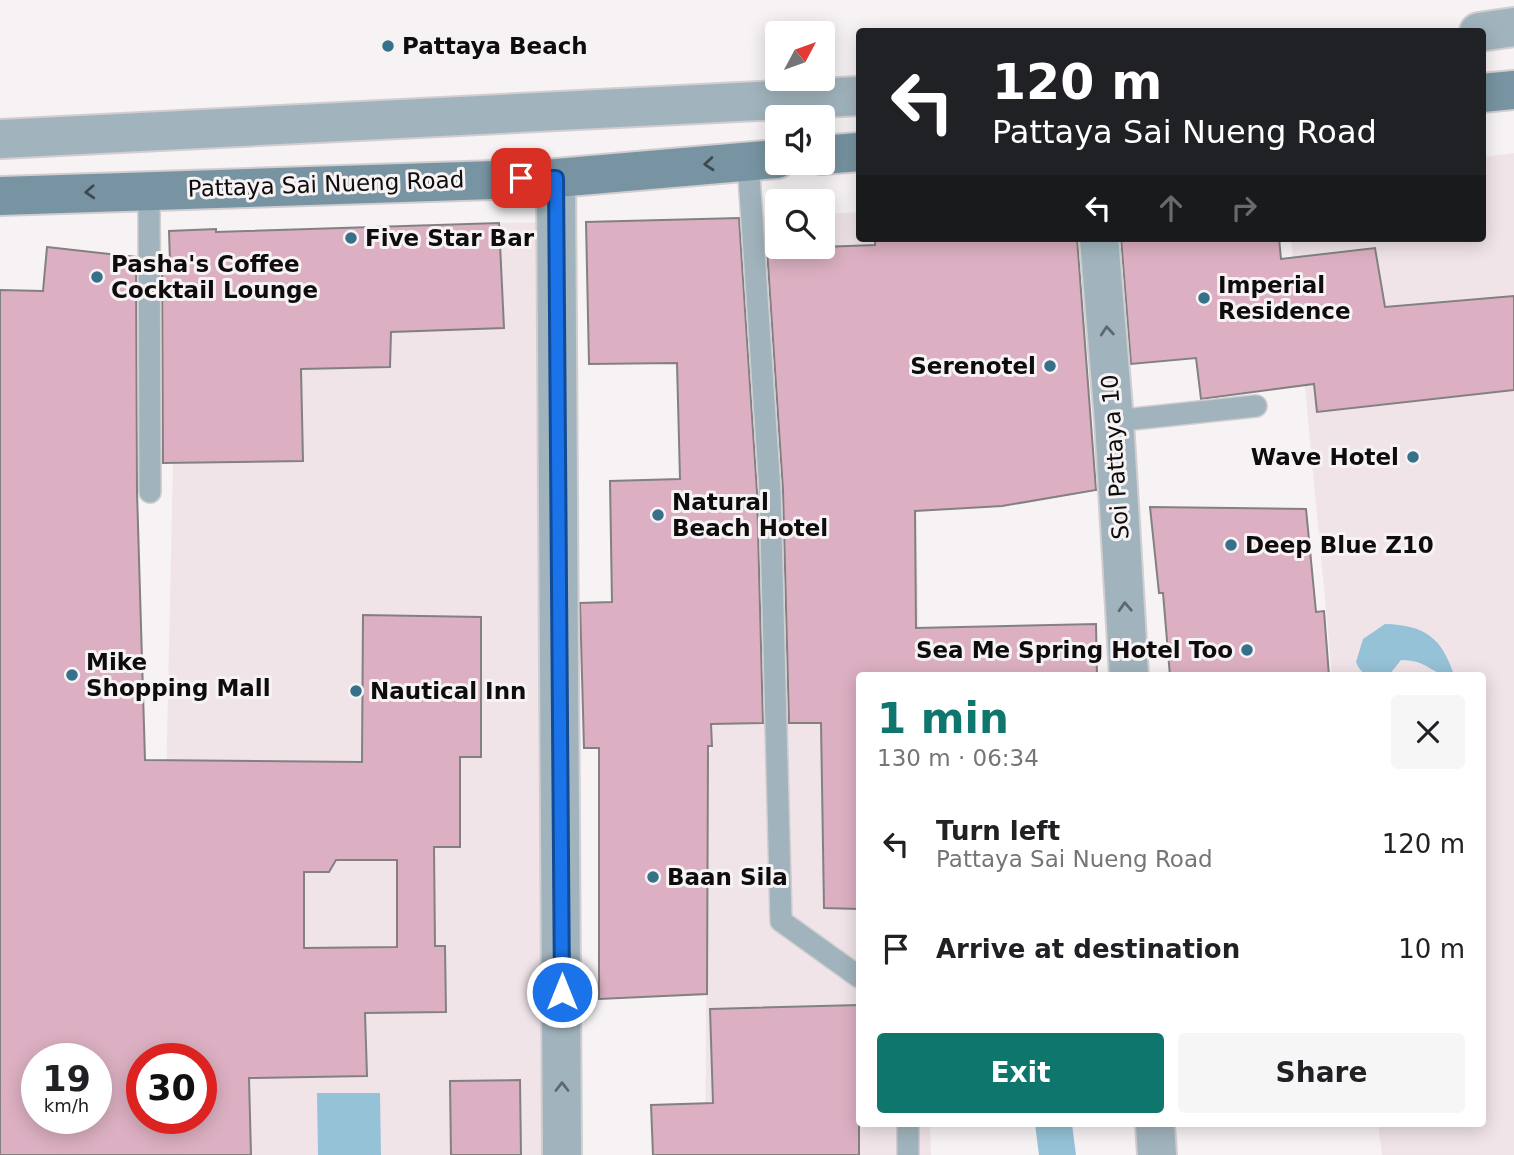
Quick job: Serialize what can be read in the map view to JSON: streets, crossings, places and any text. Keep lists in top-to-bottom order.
{
  "streets": {
    "main road": ["Pattaya Sai Nueng Road"],
    "street": ["Soi Pattaya 10"]
  },
  "one_way": ["Pattaya Sai Nueng Road", "Soi Pattaya 10"],
  "places": [
    "Pattaya Beach",
    "Five Star Bar",
    "Pasha's Coffee Cocktail Lounge",
    "Imperial Residence",
    "Serenotel",
    "Wave Hotel",
    "Natural Beach Hotel",
    "Deep Blue Z10",
    "Sea Me Spring Hotel Too",
    "Mike Shopping Mall",
    "Nautical Inn",
    "Baan Sila"
  ],
  "north": "top right",
  "page": {
    "turn": ["120 m", "Pattaya Sai Nueng Road"],
    "heading": ["1 min", "130 m · 06:34"],
    "list": [
      {
        "name": "Turn left",
        "note": "Pattaya Sai Nueng Road",
        "value": "120 m"
      },
      {
        "name": "Arrive at destination",
        "value": "10 m"
      }
    ],
    "buttons": ["Exit", "Share"],
    "speed": "19 km/h",
    "limit": "30"
  }
}
